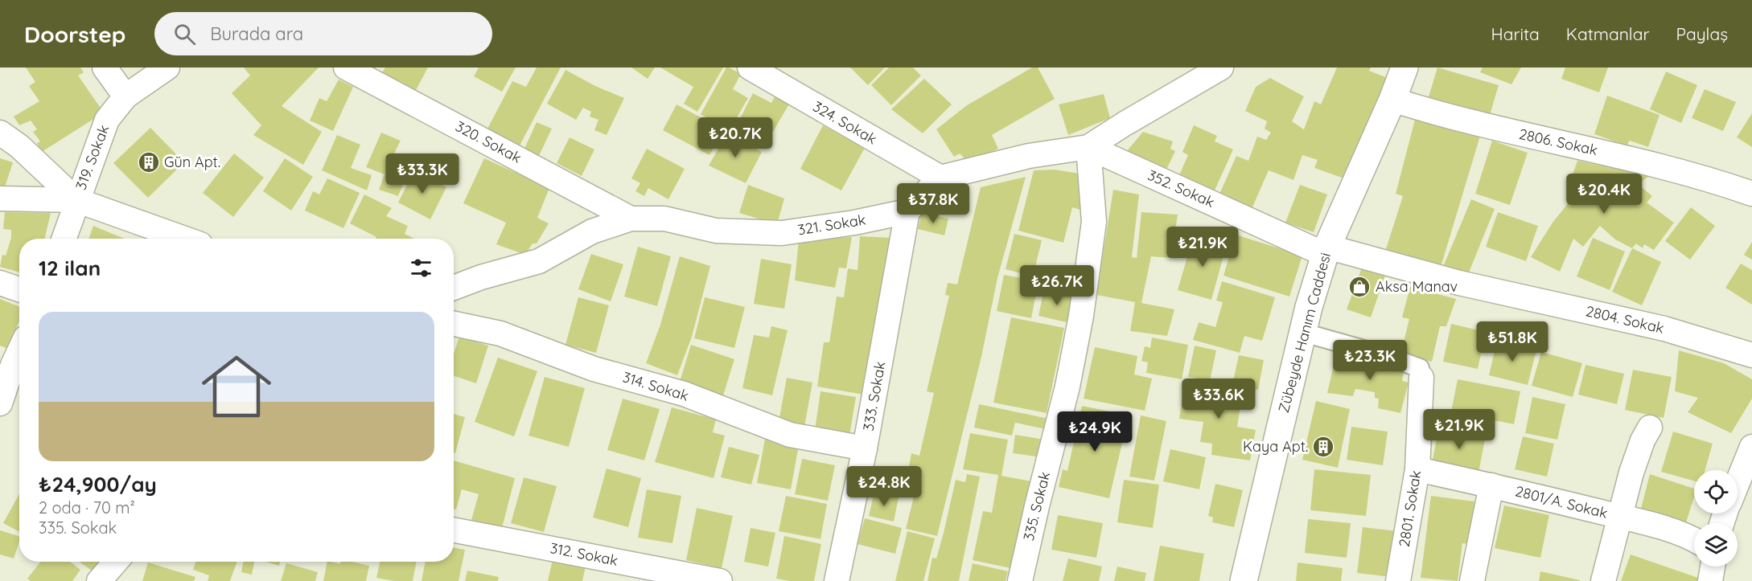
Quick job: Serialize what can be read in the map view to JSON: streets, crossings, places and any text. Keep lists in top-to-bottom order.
{
  "streets": {
    "street": [
      "324. Sokak",
      "320. Sokak",
      "2806. Sokak",
      "319. Sokak",
      "352. Sokak",
      "321. Sokak",
      "2804. Sokak",
      "Zübeyde Hanım Caddesi",
      "314. Sokak",
      "333. Sokak",
      "2801/A. Sokak",
      "335. Sokak",
      "2801. Sokak",
      "312. Sokak"
    ]
  },
  "crossings": [
    ["320. Sokak", "321. Sokak"],
    ["2806. Sokak", "Zübeyde Hanım Caddesi"],
    ["352. Sokak", "2804. Sokak"],
    ["352. Sokak", "Zübeyde Hanım Caddesi"],
    ["352. Sokak", "335. Sokak"],
    ["321. Sokak", "333. Sokak"],
    ["2804. Sokak", "Zübeyde Hanım Caddesi"],
    ["314. Sokak", "333. Sokak"],
    ["2801/A. Sokak", "2801. Sokak"]
  ],
  "places": {
    "building": ["Gün Apt.", "Kaya Apt."],
    "shop": ["Aksa Manav"]
  },
  "page": {
    "header": "Doorstep",
    "search": "Burada ara",
    "nav": ["Harita", "Katmanlar", "Paylaş"],
    "price": [
      "₺20.7K",
      "₺33.3K",
      "₺20.4K",
      "₺37.8K",
      "₺21.9K",
      "₺26.7K",
      "₺51.8K",
      "₺23.3K",
      "₺33.6K",
      "₺21.9K",
      "₺24.9K",
      "₺24.8K"
    ],
    "heading": "12 ilan",
    "list": [
      {
        "name": "₺24,900/ay",
        "note": "2 oda · 70 m² · 335. Sokak"
      }
    ]
  }
}
